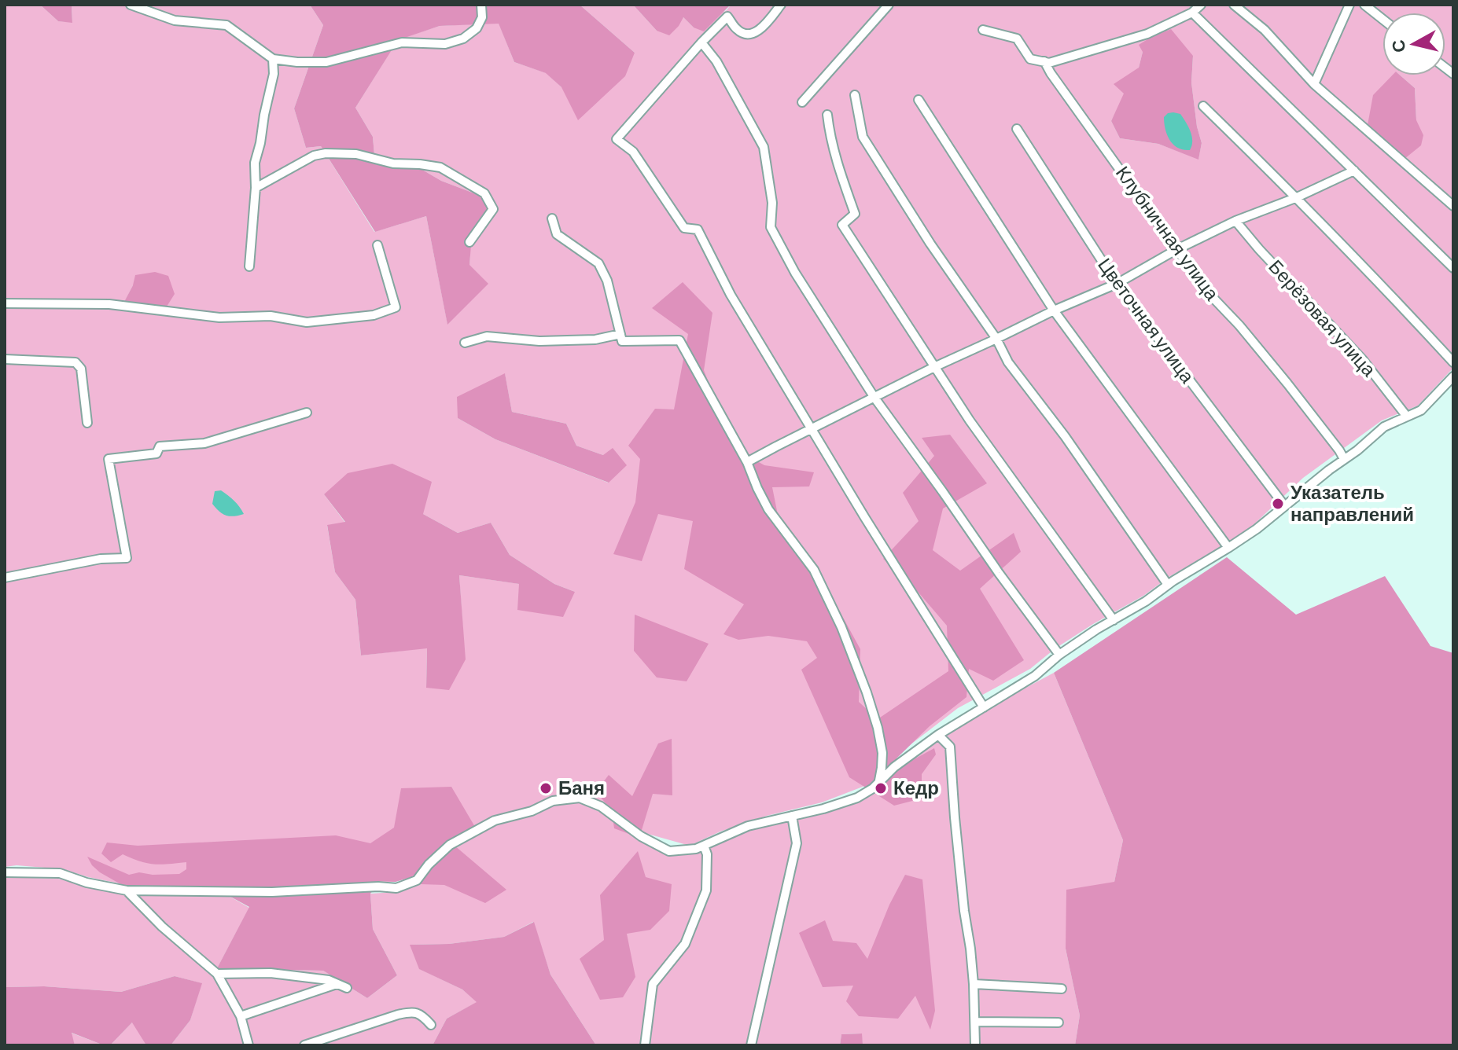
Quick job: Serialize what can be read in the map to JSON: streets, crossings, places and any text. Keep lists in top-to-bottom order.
{
  "streets": {
    "street": ["Клубничная улица", "Берёзовая улица", "Цветочная улица"]
  },
  "places": ["Указатель направлений", "Баня", "Кедр"],
  "north": "left"
}
